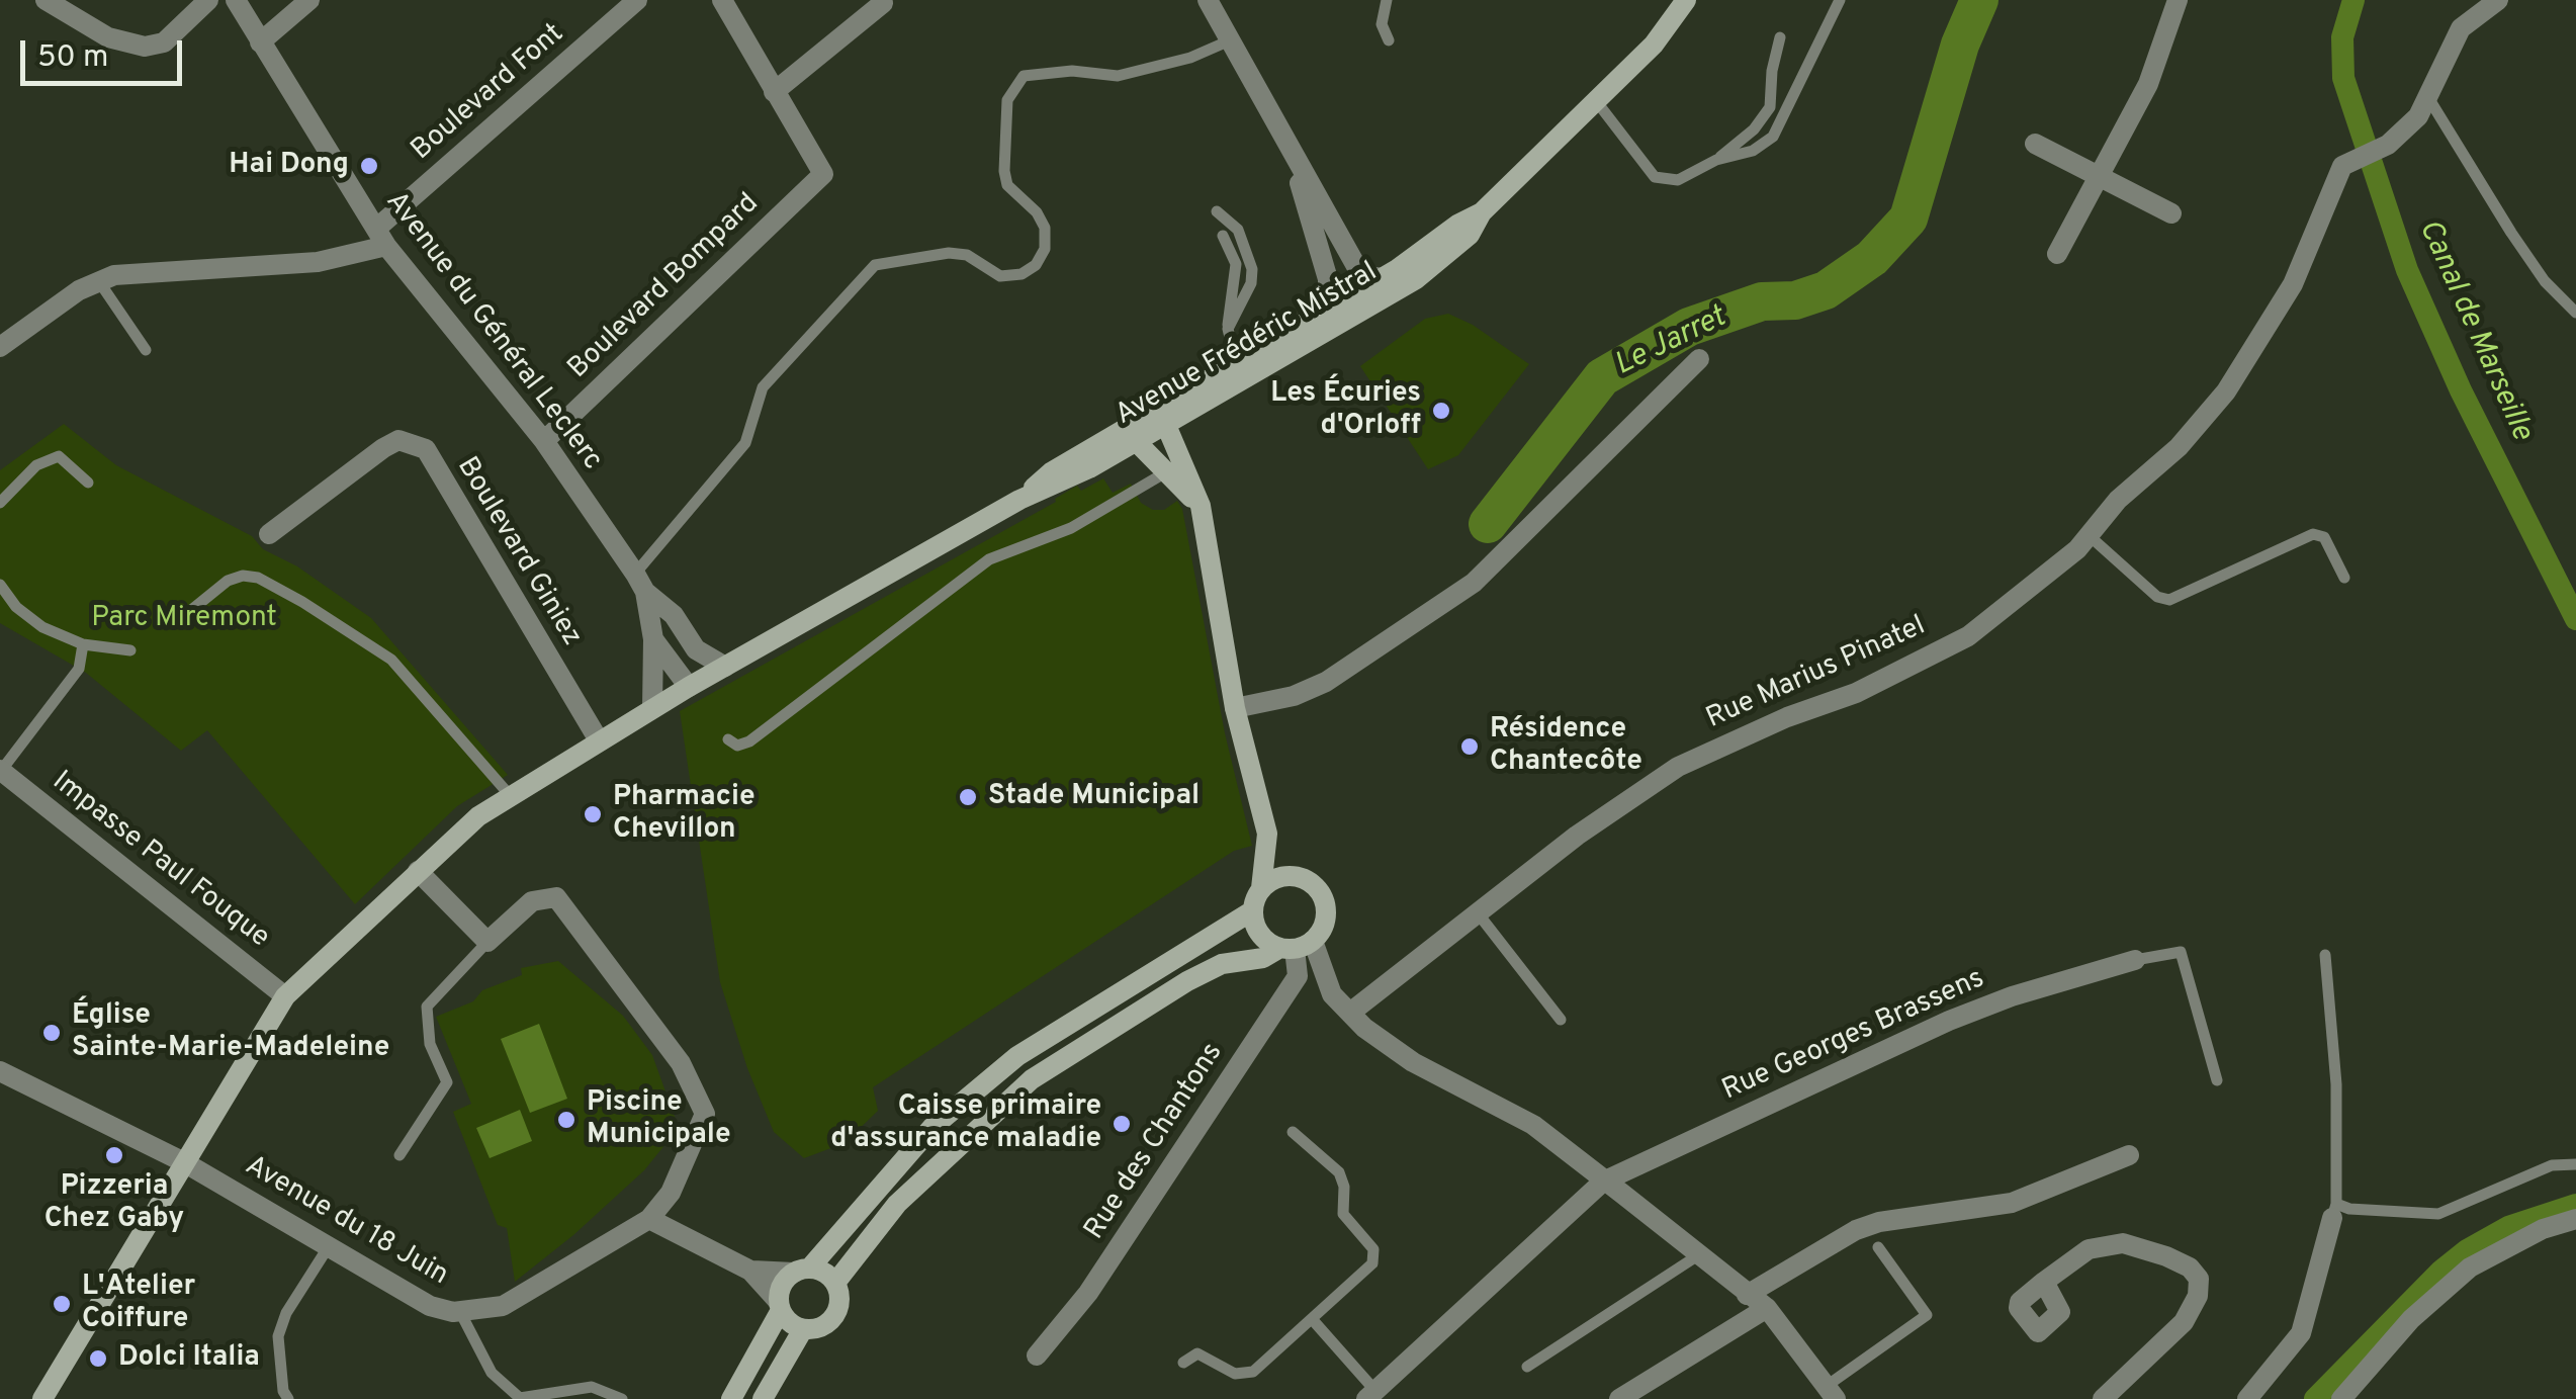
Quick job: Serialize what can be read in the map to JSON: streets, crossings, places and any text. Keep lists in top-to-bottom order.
{
  "streets": {
    "main road": ["Avenue Frédéric Mistral"],
    "street": [
      "Boulevard Font",
      "Boulevard Bompard",
      "Avenue du Général Leclerc",
      "Boulevard Giniez",
      "Rue Marius Pinatel",
      "Impasse Paul Fouque",
      "Rue Georges Brassens",
      "Rue des Chantons",
      "Avenue du 18 Juin"
    ]
  },
  "crossings": [
    ["Boulevard Font", "Avenue du Général Leclerc"],
    ["Boulevard Bompard", "Avenue du Général Leclerc"],
    ["Avenue du Général Leclerc", "Avenue Frédéric Mistral"],
    ["Avenue Frédéric Mistral", "Boulevard Giniez"],
    ["Avenue Frédéric Mistral", "Impasse Paul Fouque"],
    ["Avenue Frédéric Mistral", "Avenue du 18 Juin"]
  ],
  "water": ["Canal de Marseille", "Le Jarret"],
  "parks": ["Parc Miremont"],
  "places": [
    "Hai Dong",
    "Les Écuries d'Orloff",
    "Résidence Chantecôte",
    "Stade Municipal",
    "Pharmacie Chevillon",
    "Église Sainte-Marie-Madeleine",
    "Piscine Municipale",
    "Caisse primaire d'assurance maladie",
    "Pizzeria Chez Gaby",
    "L'Atelier Coiffure",
    "Dolci Italia"
  ],
  "scale_bar": "50 m"
}
